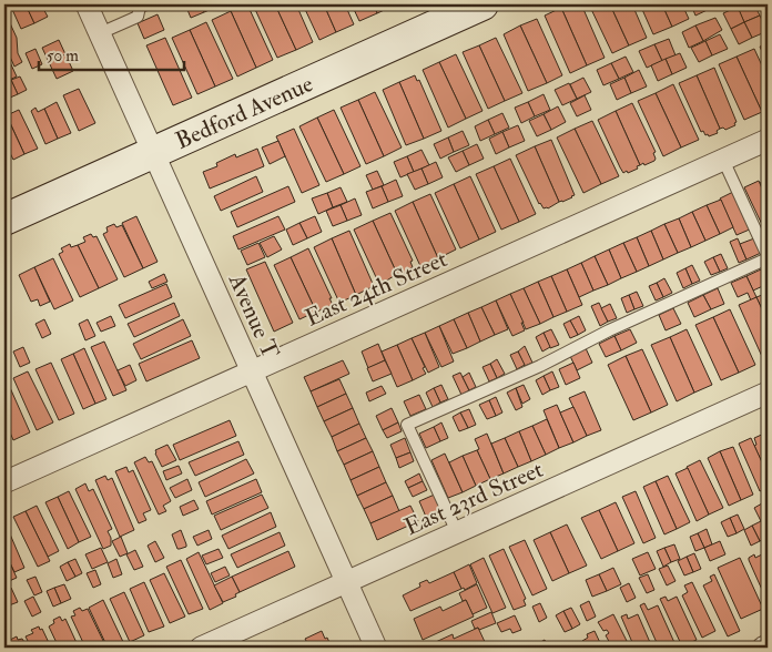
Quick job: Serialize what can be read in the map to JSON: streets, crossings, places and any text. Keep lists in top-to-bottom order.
{
  "streets": {
    "main road": ["Bedford Avenue"],
    "street": ["East 24th Street", "Avenue T", "East 23rd Street"]
  },
  "crossings": [
    ["Bedford Avenue", "Avenue T"],
    ["East 24th Street", "Avenue T"],
    ["Avenue T", "East 23rd Street"]
  ],
  "scale_bar": "50 m"
}
